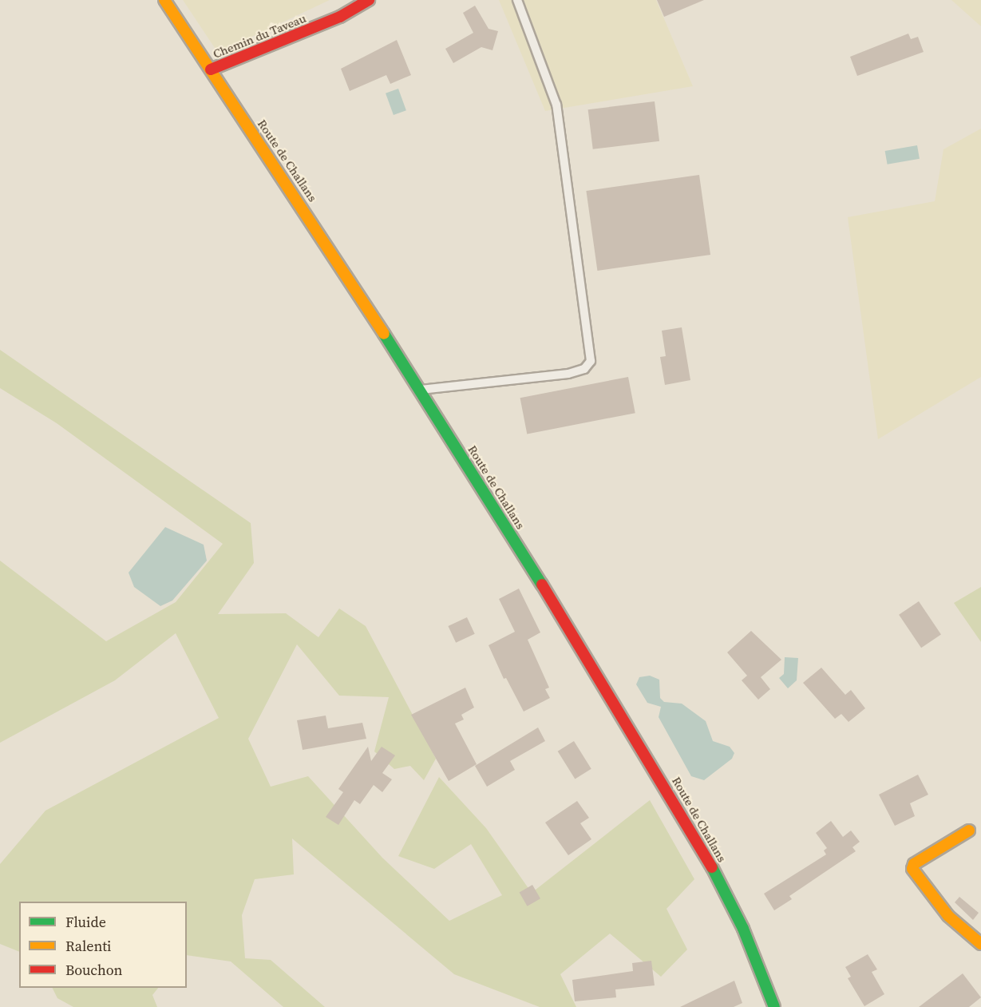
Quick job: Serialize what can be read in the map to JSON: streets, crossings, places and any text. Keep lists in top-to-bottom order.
{
  "streets": {
    "main road": ["Chemin du Taveau", "Route de Challans"]
  },
  "crossings": [
    ["Chemin du Taveau", "Route de Challans"]
  ],
  "legend": ["Fluide", "Ralenti", "Bouchon"]
}
